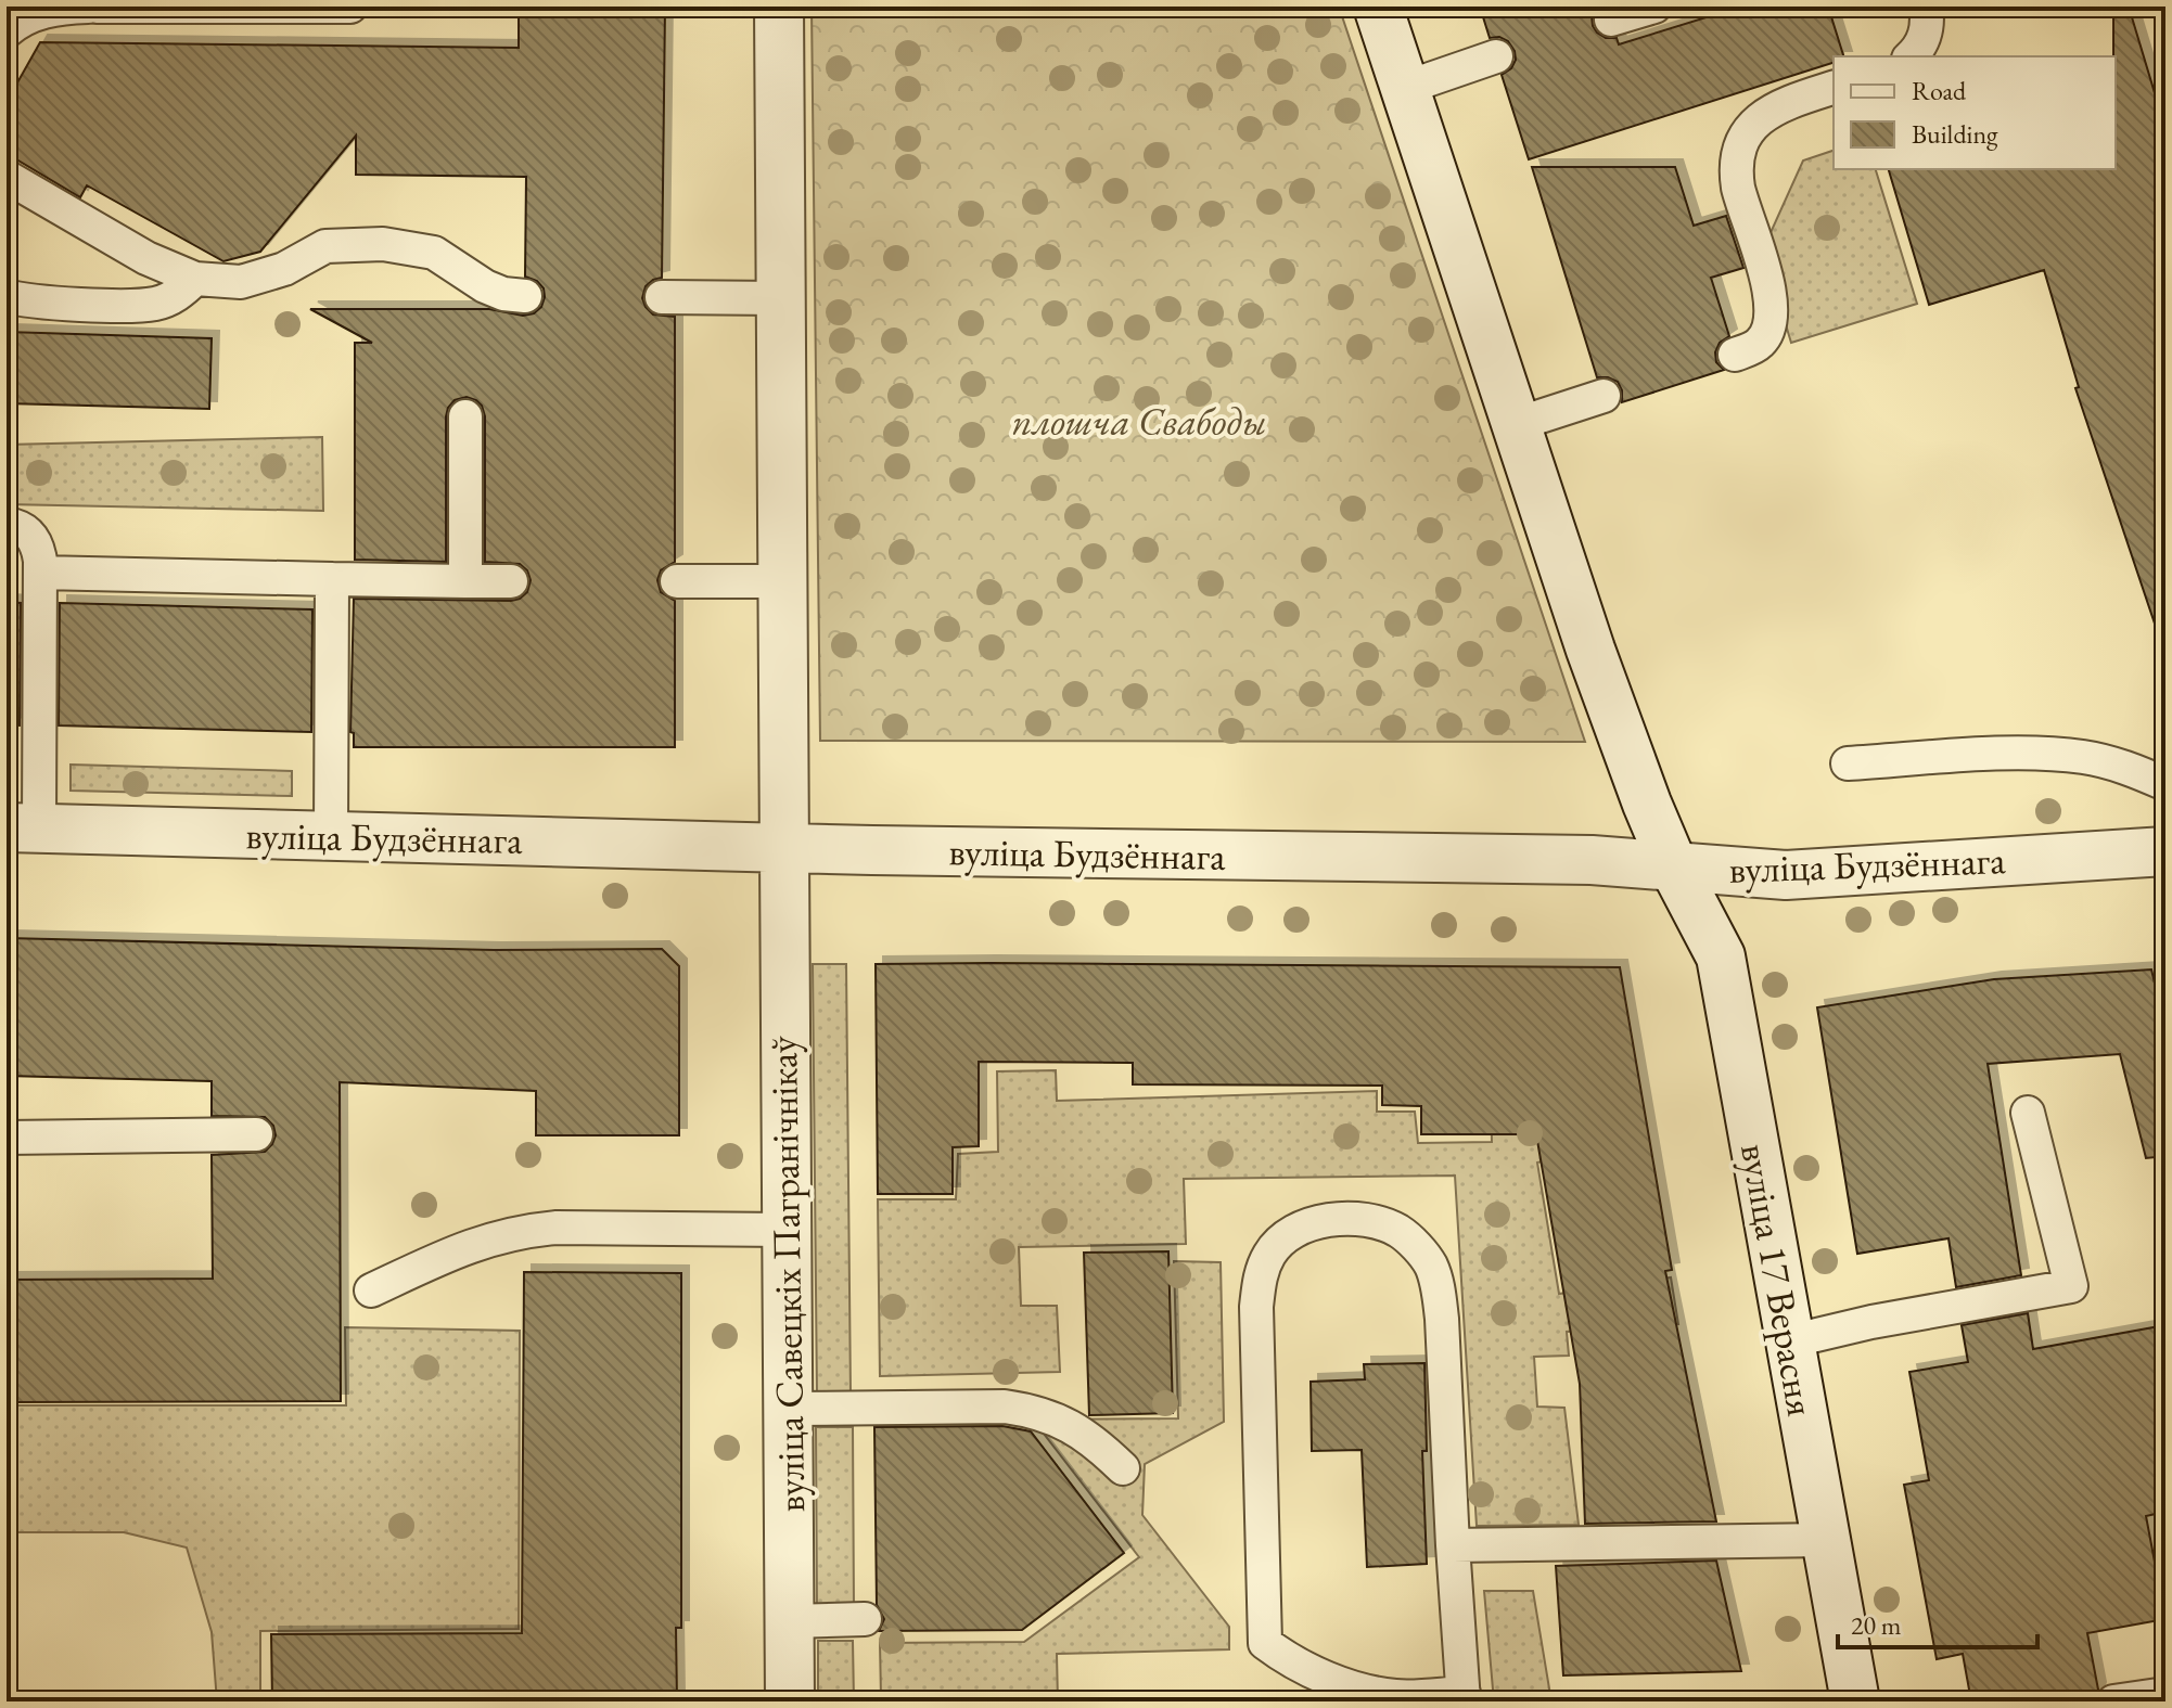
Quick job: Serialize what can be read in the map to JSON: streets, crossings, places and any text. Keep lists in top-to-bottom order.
{
  "streets": {
    "street": ["вуліца Будзённага", "вуліца Савецкіх Пагранічнікаў", "вуліца 17 Верасня"]
  },
  "crossings": [
    ["вуліца Будзённага", "вуліца Савецкіх Пагранічнікаў"],
    ["вуліца Будзённага", "вуліца 17 Верасня"]
  ],
  "parks": ["плошча Свабоды"],
  "legend": ["Road", "Building"],
  "scale_bar": "20 m"
}
